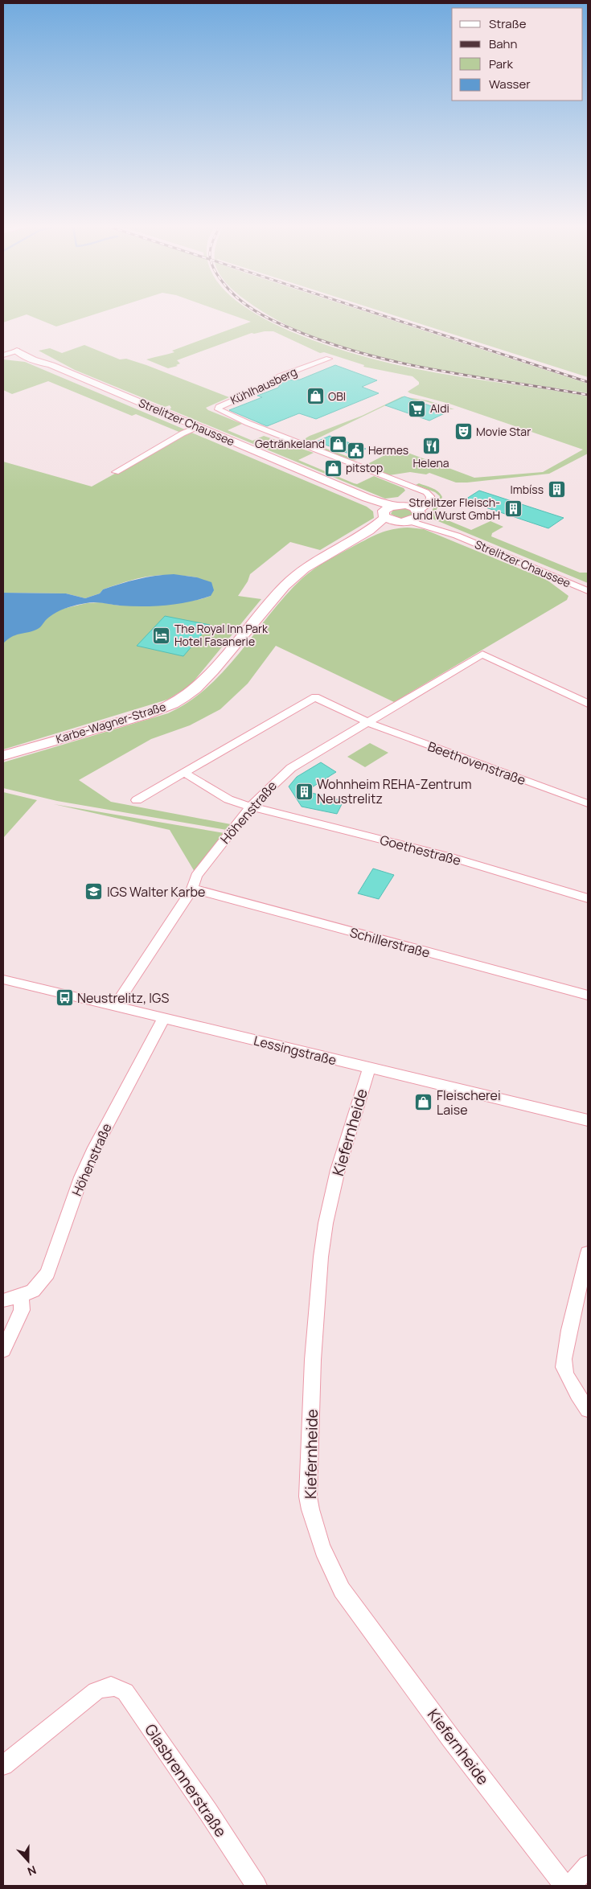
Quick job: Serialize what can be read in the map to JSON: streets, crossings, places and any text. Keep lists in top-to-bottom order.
{
  "streets": {
    "main road": ["Strelitzer Chaussee", "Karbe-Wagner-Straße"],
    "street": [
      "Kühlhausberg",
      "Beethovenstraße",
      "Höhenstraße",
      "Goethestraße",
      "Schillerstraße",
      "Lessingstraße",
      "Kiefernheide",
      "Glasbrennerstraße"
    ]
  },
  "crossings": [
    ["Kühlhausberg", "Strelitzer Chaussee"],
    ["Strelitzer Chaussee", "Karbe-Wagner-Straße"],
    ["Beethovenstraße", "Höhenstraße"],
    ["Beethovenstraße", "Goethestraße"],
    ["Höhenstraße", "Goethestraße"],
    ["Höhenstraße", "Schillerstraße"],
    ["Höhenstraße", "Lessingstraße"],
    ["Lessingstraße", "Kiefernheide"]
  ],
  "places": {
    "shop": [
      "OBI",
      "Getränkeland",
      "pitstop",
      "Fleischerei Laise"
    ],
    "supermarket": ["Aldi"],
    "theatre": ["Movie Star"],
    "restaurant": ["Helena"],
    "public building": ["Hermes"],
    "building": ["Imbíss", "Strelitzer Fleisch- und Wurst GmbH", "Wohnheim REHA-Zentrum Neustrelitz"],
    "hotel": ["The Royal Inn Park Hotel Fasanerie"],
    "school or university": ["IGS Walter Karbe"],
    "bus stop": ["Neustrelitz, IGS"]
  },
  "legend": [
    "Straße",
    "Bahn",
    "Park",
    "Wasser"
  ],
  "north": "bottom"
}
